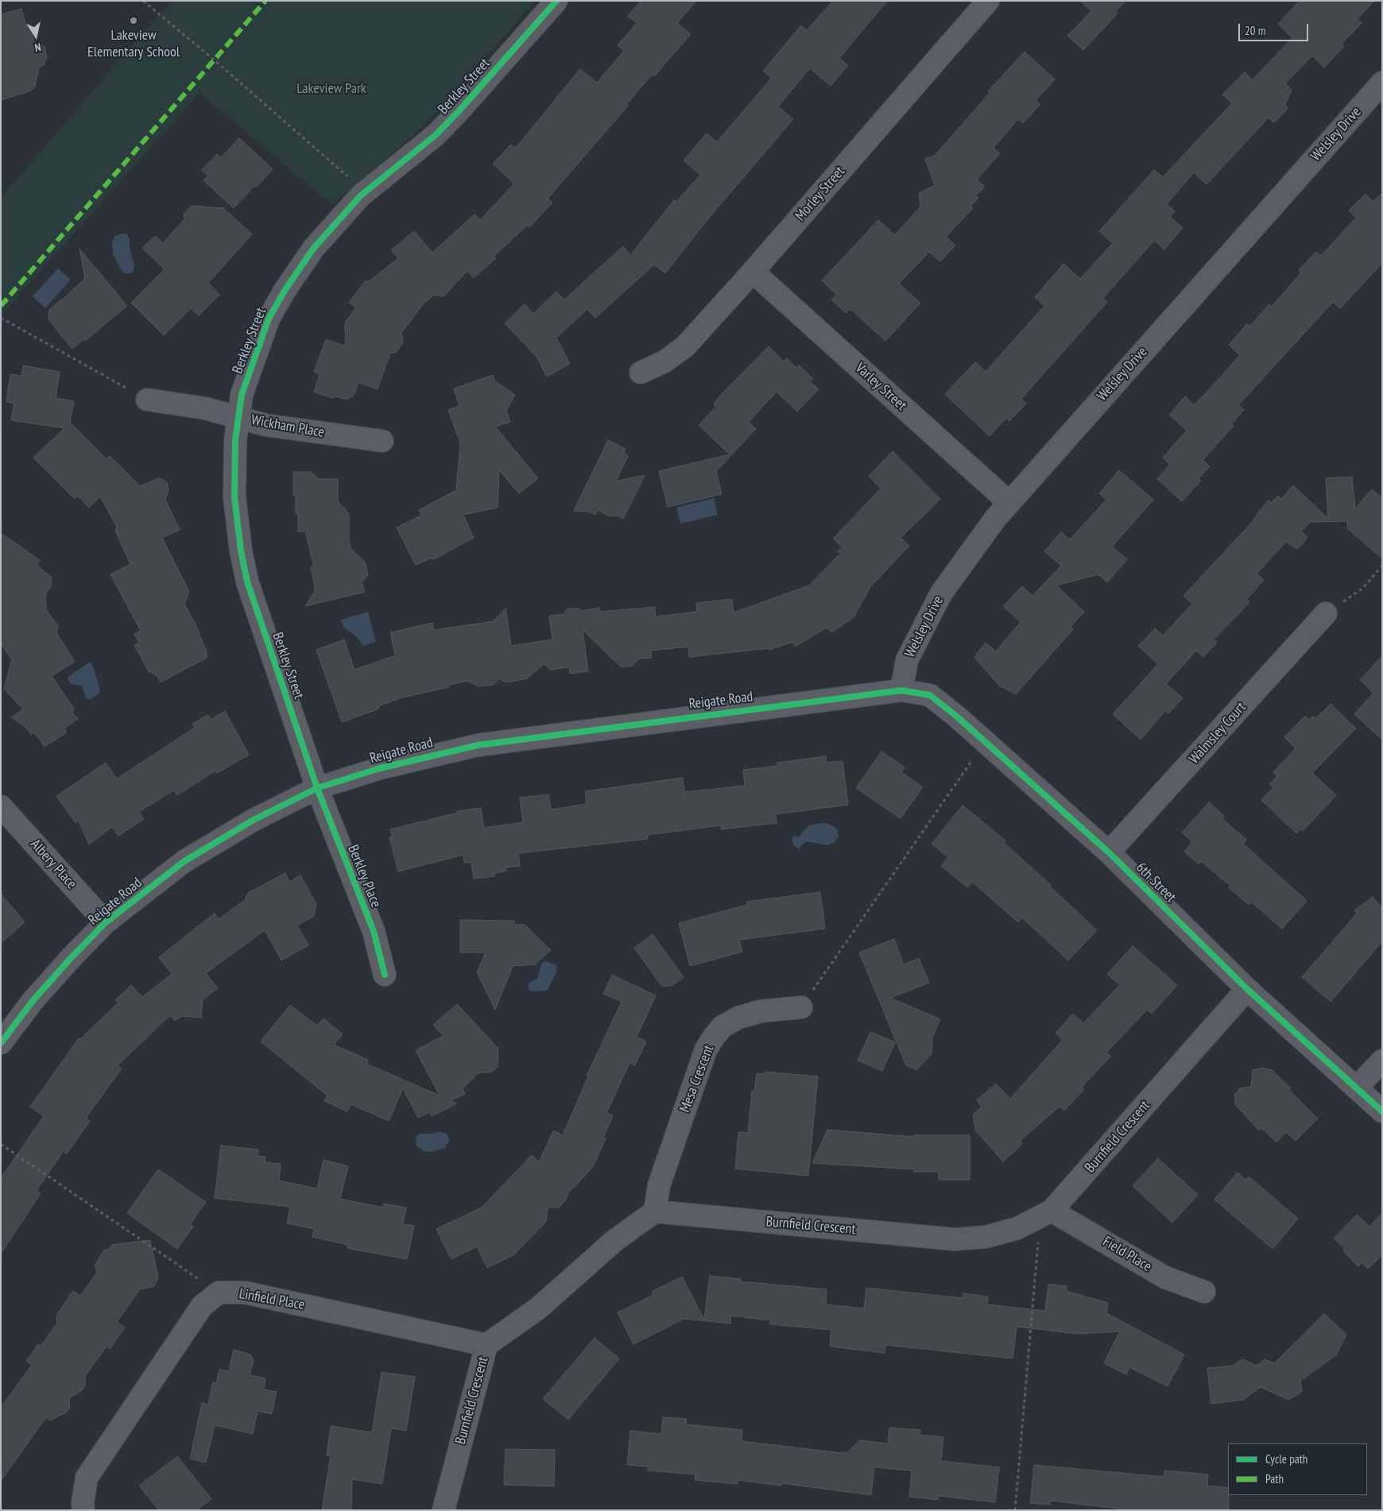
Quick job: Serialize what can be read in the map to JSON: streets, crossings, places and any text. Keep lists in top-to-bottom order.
{
  "streets": {
    "street": [
      "Berkley Street",
      "Welsley Drive",
      "Morley Street",
      "Varley Street",
      "Wickham Place",
      "Reigate Road",
      "Walmsley Court",
      "Albery Place",
      "Berkley Place",
      "6th Street",
      "Mesa Crescent",
      "Burnfield Crescent",
      "Field Place",
      "Linfield Place"
    ]
  },
  "crossings": [
    ["Berkley Street", "Wickham Place"],
    ["Berkley Street", "Reigate Road"],
    ["Berkley Street", "Berkley Place"],
    ["Welsley Drive", "Varley Street"],
    ["Welsley Drive", "Reigate Road"],
    ["Welsley Drive", "6th Street"],
    ["Morley Street", "Varley Street"],
    ["Reigate Road", "Albery Place"],
    ["Reigate Road", "Berkley Place"],
    ["Reigate Road", "6th Street"],
    ["Walmsley Court", "6th Street"],
    ["6th Street", "Burnfield Crescent"],
    ["Mesa Crescent", "Burnfield Crescent"],
    ["Burnfield Crescent", "Field Place"],
    ["Burnfield Crescent", "Linfield Place"]
  ],
  "parks": ["Lakeview Park"],
  "places": ["Lakeview Elementary School"],
  "legend": ["Cycle path", "Path"],
  "scale_bar": "20 m",
  "north": "bottom"
}
